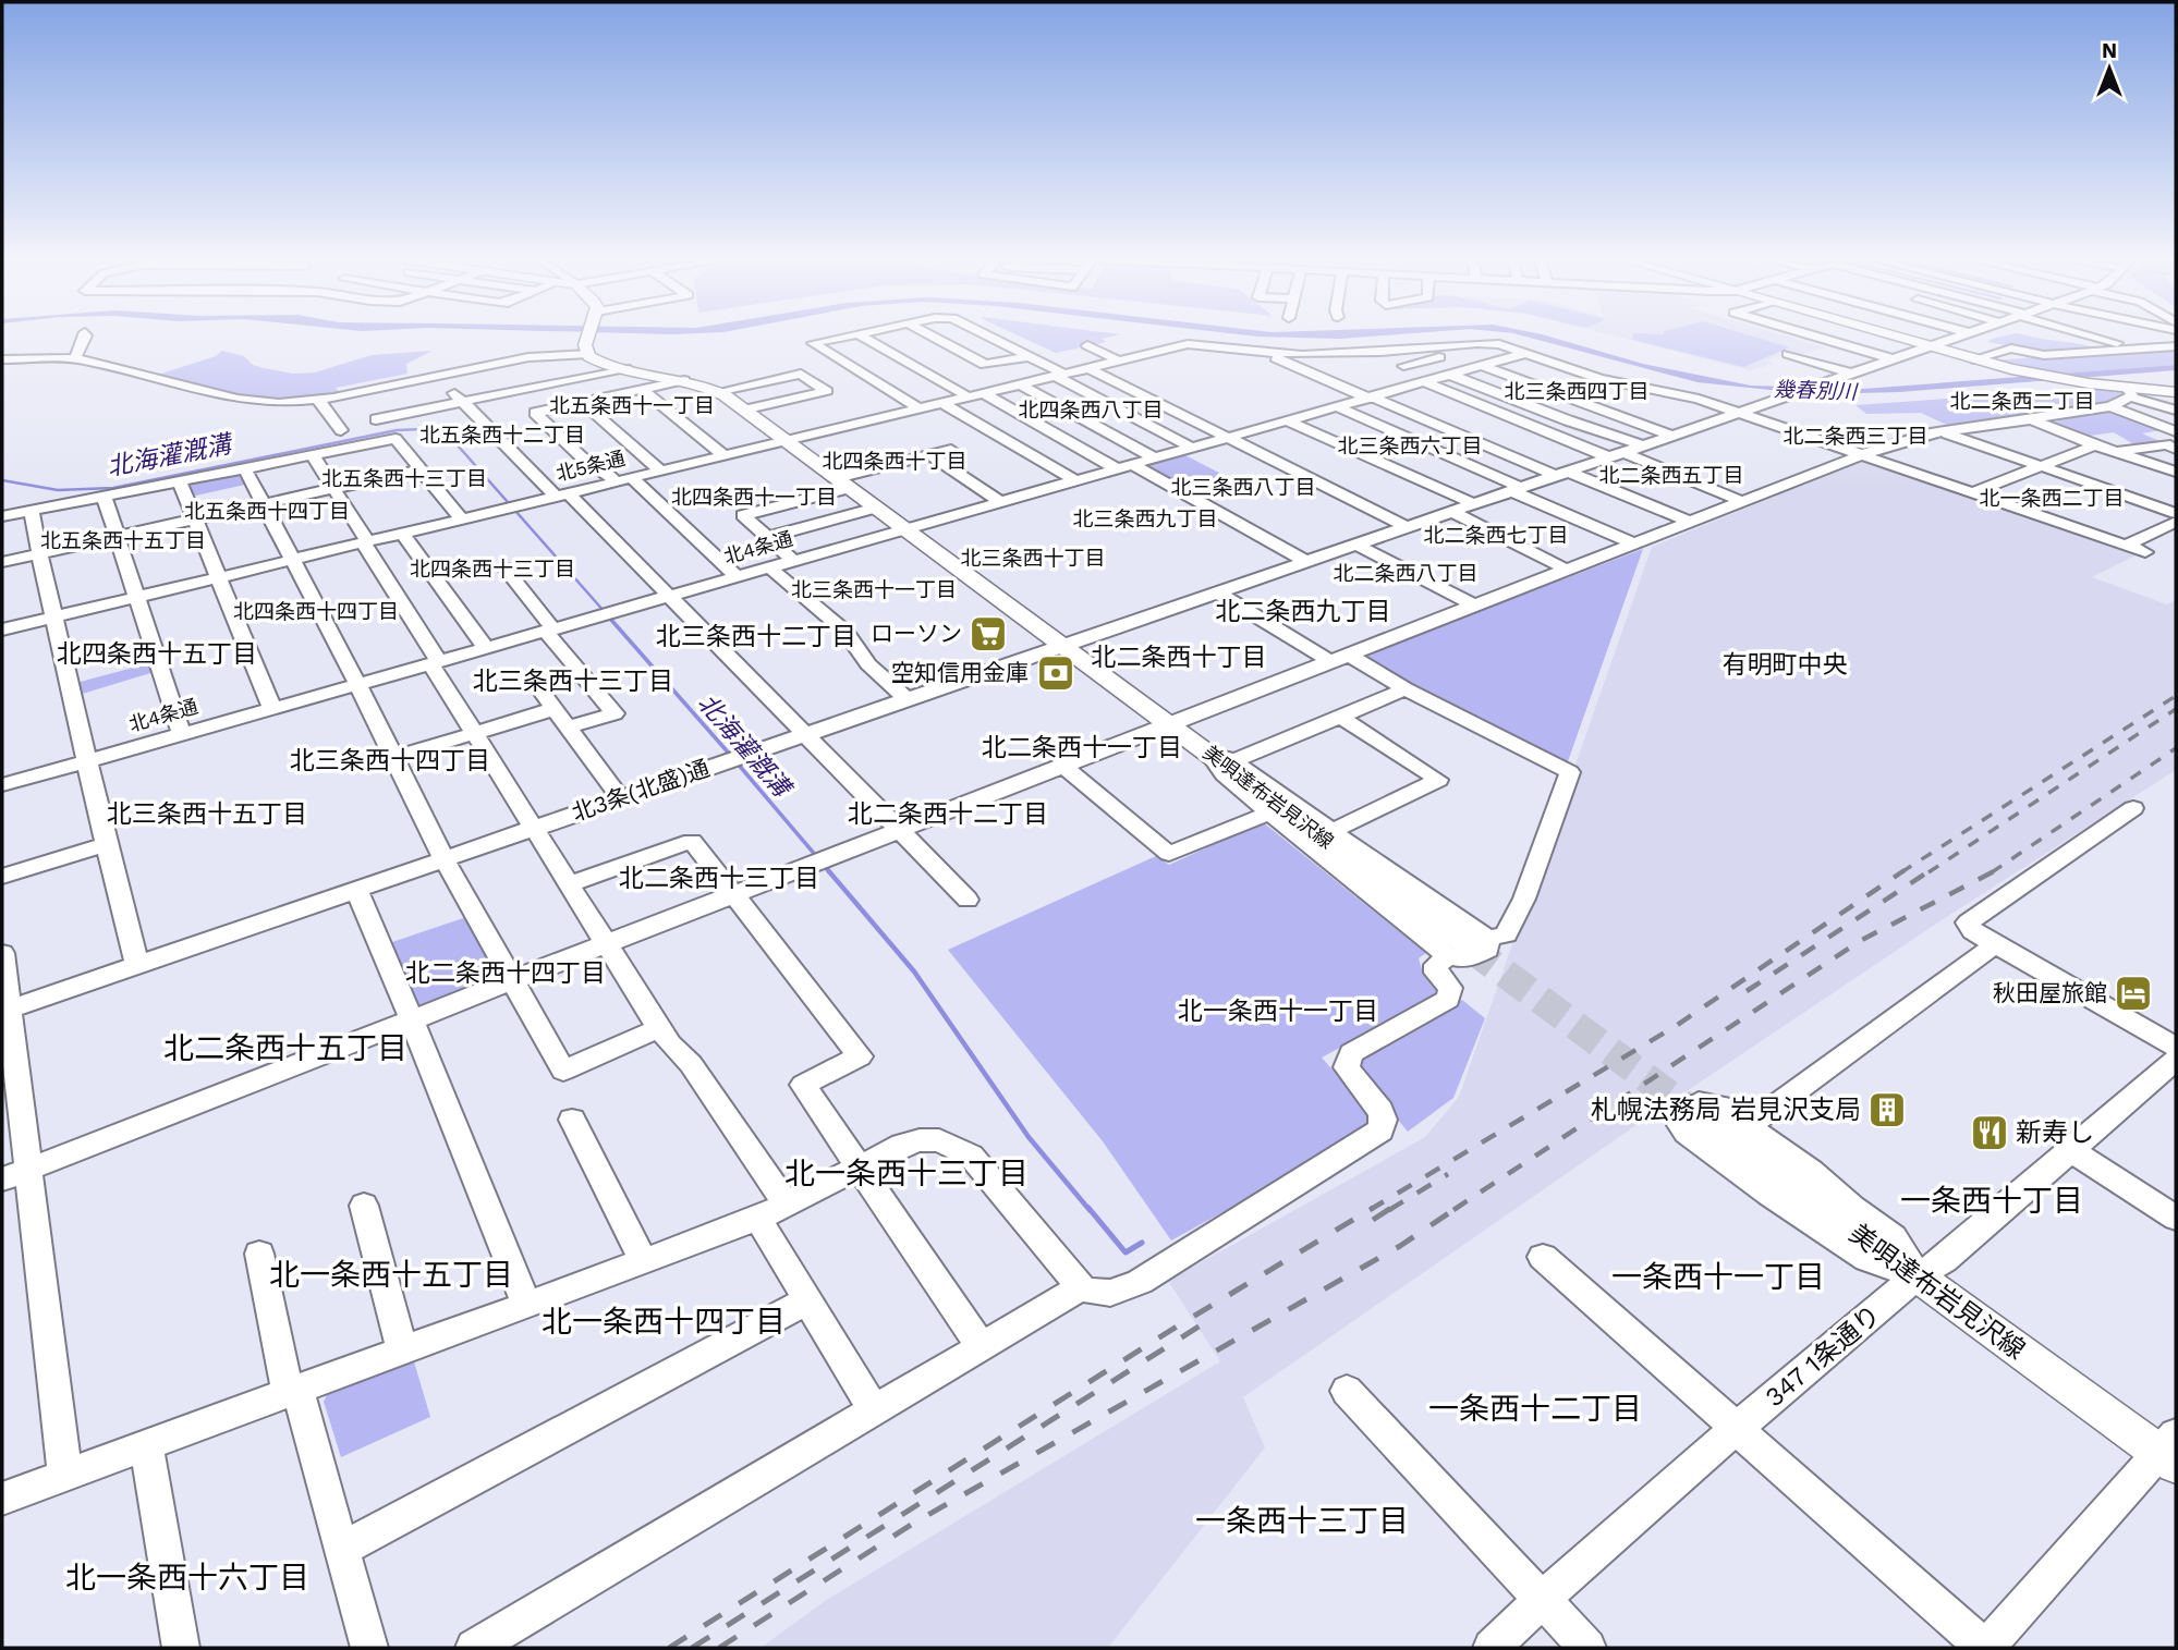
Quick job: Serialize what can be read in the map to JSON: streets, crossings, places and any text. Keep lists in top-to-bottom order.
{
  "streets": {
    "main road": ["美唄達布岩見沢線"],
    "street": [
      "北5条通",
      "北4条通",
      "北3条(北盛)通",
      "347 1条通り"
    ]
  },
  "crossings": [
    ["北5条通", "美唄達布岩見沢線"],
    ["北4条通", "美唄達布岩見沢線"],
    ["北3条(北盛)通", "美唄達布岩見沢線"],
    ["美唄達布岩見沢線", "347 1条通り"]
  ],
  "districts": [
    "北三条西四丁目",
    "北二条西二丁目",
    "北五条西十一丁目",
    "北四条西八丁目",
    "北五条西十二丁目",
    "北二条西三丁目",
    "北三条西六丁目",
    "北四条西十丁目",
    "北二条西五丁目",
    "北五条西十三丁目",
    "北三条西八丁目",
    "北四条西十一丁目",
    "北一条西二丁目",
    "北五条西十四丁目",
    "北三条西九丁目",
    "北二条西七丁目",
    "北五条西十五丁目",
    "北三条西十丁目",
    "北四条西十三丁目",
    "北二条西八丁目",
    "北三条西十一丁目",
    "北四条西十四丁目",
    "北二条西九丁目",
    "北三条西十二丁目",
    "北四条西十五丁目",
    "北二条西十丁目",
    "有明町中央",
    "北三条西十三丁目",
    "北二条西十一丁目",
    "北三条西十四丁目",
    "北三条西十五丁目",
    "北二条西十二丁目",
    "北二条西十三丁目",
    "北二条西十四丁目",
    "北一条西十一丁目",
    "北二条西十五丁目",
    "北一条西十三丁目",
    "一条西十丁目",
    "北一条西十五丁目",
    "一条西十一丁目",
    "北一条西十四丁目",
    "一条西十二丁目",
    "一条西十三丁目",
    "北一条西十六丁目"
  ],
  "water": ["幾春別川", "北海灌漑溝"],
  "places": {
    "supermarket": ["ローソン"],
    "bank": ["空知信用金庫"],
    "hotel": ["秋田屋旅館"],
    "building": ["札幌法務局 岩見沢支局"],
    "restaurant": ["新寿し"]
  },
  "north": "top"
}
